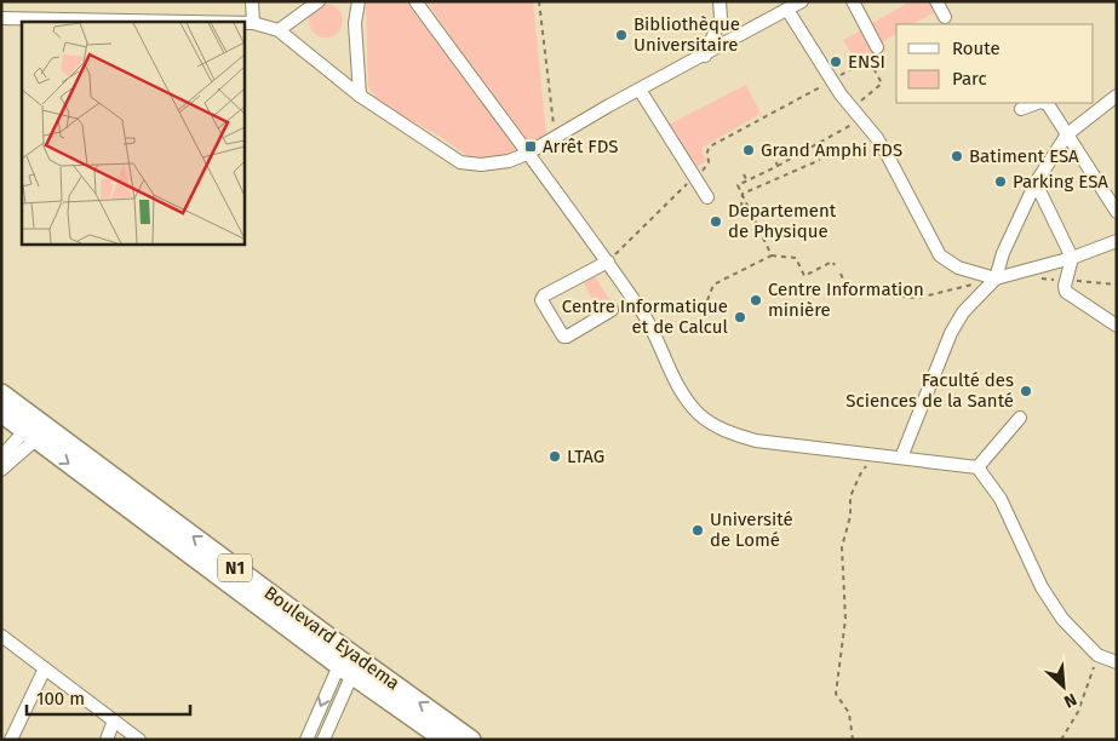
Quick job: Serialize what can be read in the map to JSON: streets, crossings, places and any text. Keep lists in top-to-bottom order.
{
  "streets": {
    "highway": ["N1", "Boulevard Eyadema"]
  },
  "crossings": [
    ["N1", "Boulevard Eyadema"]
  ],
  "places": {
    "other": [
      "Bibliothèque Universitaire",
      "ENSI",
      "Grand Amphi FDS",
      "Batiment ESA",
      "Parking ESA",
      "Departement de Physique",
      "Centre Information minière",
      "Centre Informatique et de Calcul",
      "Faculté des Sciences de la Santé",
      "LTAG",
      "Université de Lomé"
    ],
    "transit": ["Arrêt FDS"]
  },
  "legend": ["Route", "Parc"],
  "scale_bar": "100 m",
  "north": "bottom right"
}
